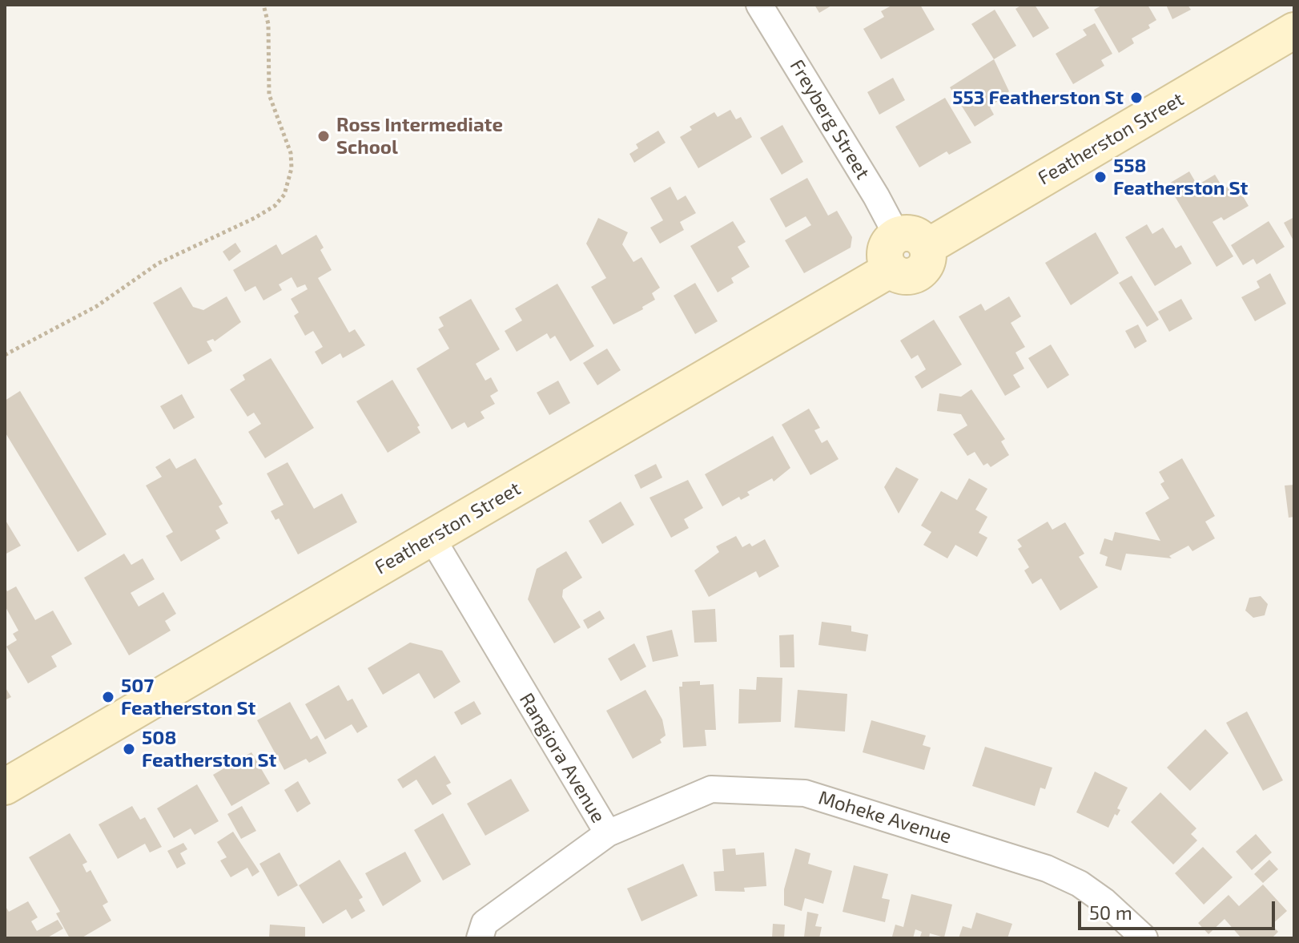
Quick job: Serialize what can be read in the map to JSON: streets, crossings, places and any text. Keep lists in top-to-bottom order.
{
  "streets": {
    "main road": ["Featherston Street"],
    "street": ["Freyberg Street", "Rangiora Avenue", "Moheke Avenue"]
  },
  "crossings": [
    ["Freyberg Street", "Featherston Street"],
    ["Featherston Street", "Rangiora Avenue"],
    ["Rangiora Avenue", "Moheke Avenue"]
  ],
  "places": [
    "553 Featherston St",
    "Ross Intermediate School",
    "558 Featherston St",
    "507 Featherston St",
    "508 Featherston St"
  ],
  "scale_bar": "50 m"
}
